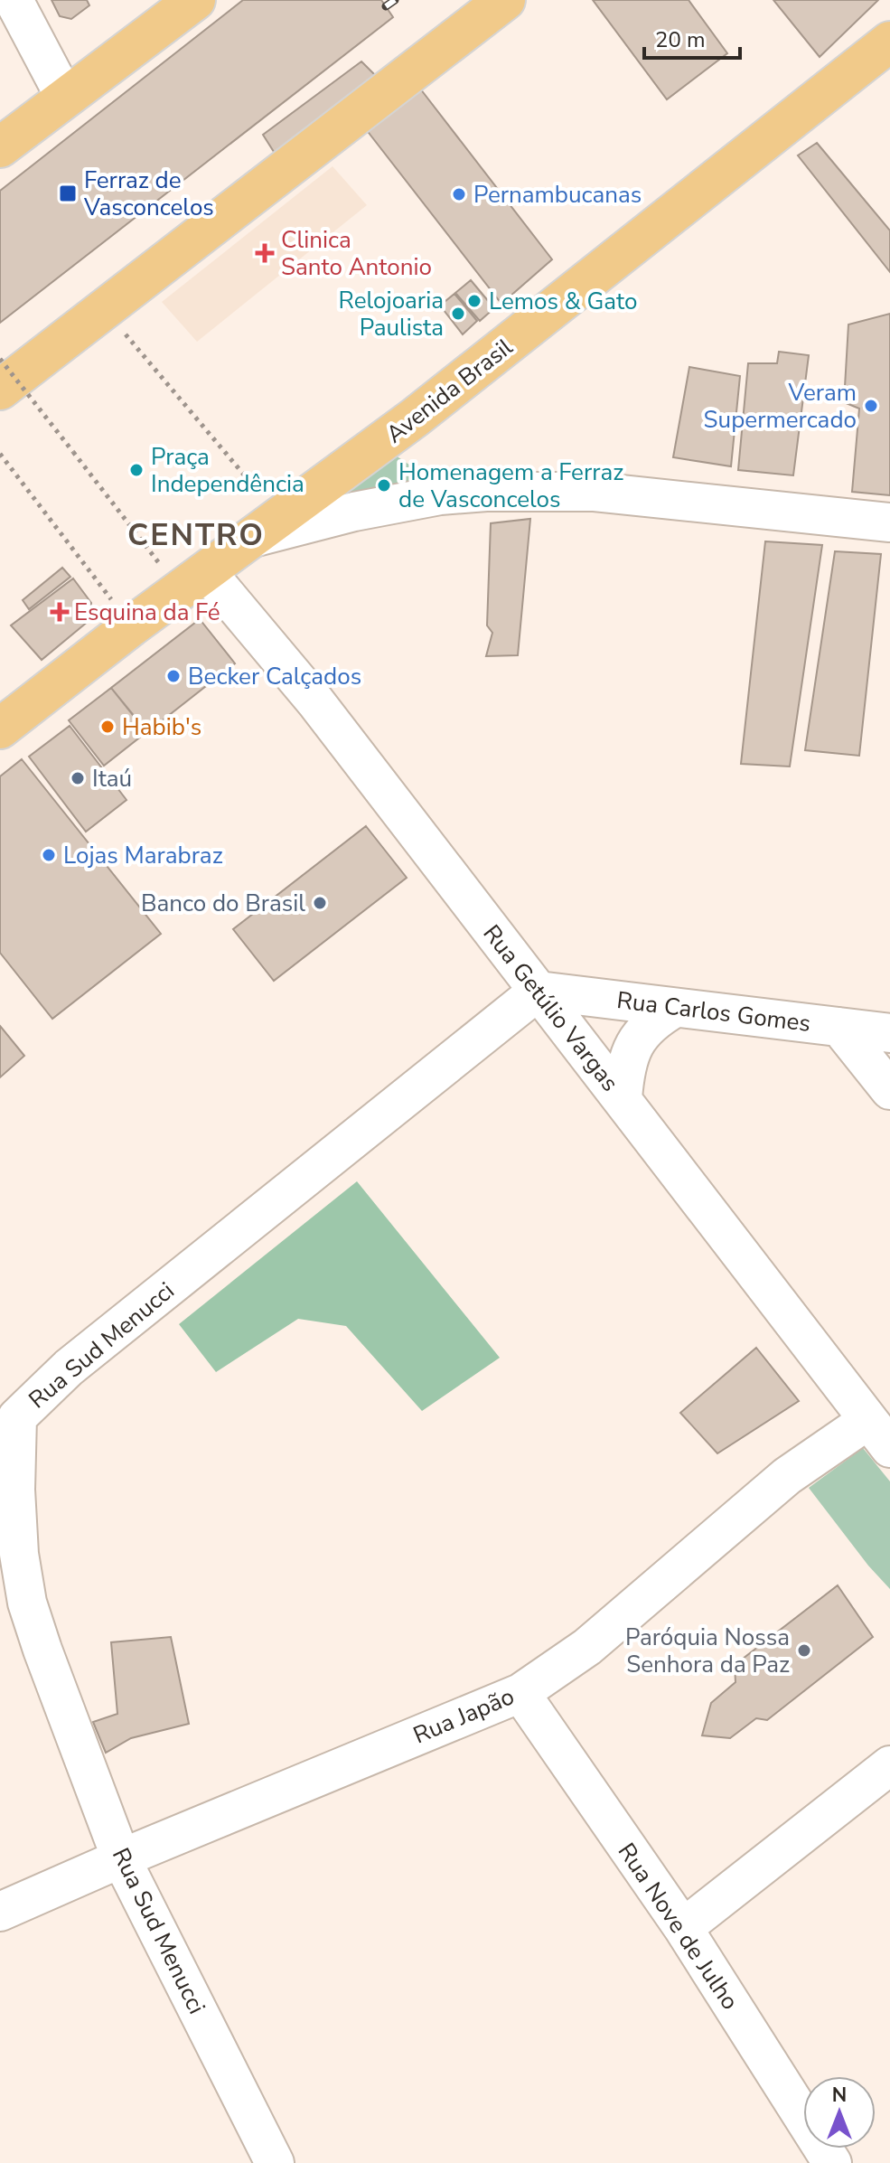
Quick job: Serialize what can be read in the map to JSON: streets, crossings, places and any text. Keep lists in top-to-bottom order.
{
  "streets": {
    "main road": ["Avenida Brasil"],
    "street": [
      "Rua Getúlio Vargas",
      "Rua Carlos Gomes",
      "Rua Sud Menucci",
      "Rua Japão",
      "Rua Nove de Julho"
    ]
  },
  "crossings": [
    ["Avenida Brasil", "Rua Getúlio Vargas"],
    ["Rua Getúlio Vargas", "Rua Carlos Gomes"],
    ["Rua Getúlio Vargas", "Rua Sud Menucci"],
    ["Rua Getúlio Vargas", "Rua Japão"],
    ["Rua Carlos Gomes", "Rua Sud Menucci"],
    ["Rua Sud Menucci", "Rua Japão"],
    ["Rua Japão", "Rua Nove de Julho"]
  ],
  "districts": ["CENTRO"],
  "places": {
    "transit": ["Ferraz de Vasconcelos"],
    "other": [
      "Pernambucanas",
      "Lemos & Gato",
      "Relojoaria Paulista",
      "Veram Supermercado",
      "Praça Independência",
      "Homenagem a Ferraz de Vasconcelos",
      "Becker Calçados",
      "Habib's",
      "Itaú",
      "Lojas Marabraz",
      "Banco do Brasil",
      "Paróquia Nossa Senhora da Paz"
    ],
    "health": ["Clinica Santo Antonio", "Esquina da Fé"]
  },
  "scale_bar": "20 m",
  "north": "top"
}
